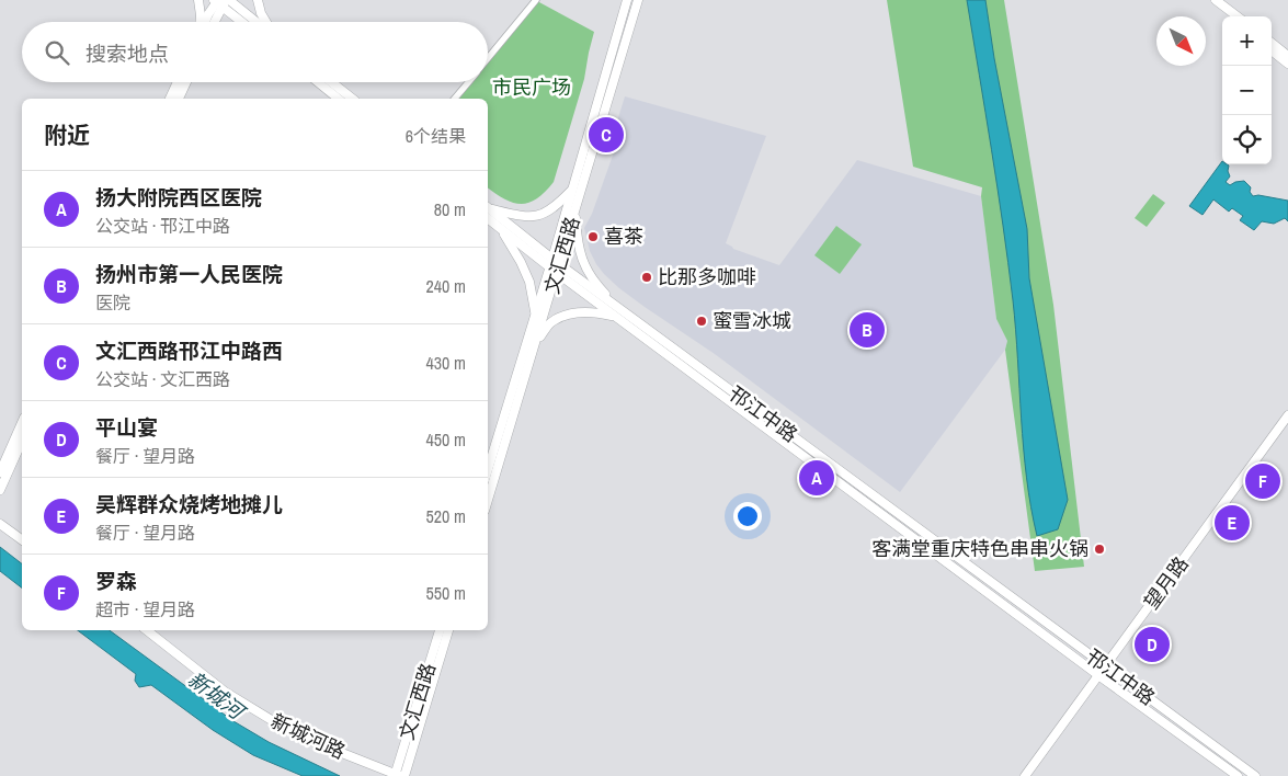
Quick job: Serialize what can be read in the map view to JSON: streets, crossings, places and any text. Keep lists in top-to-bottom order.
{
  "streets": {
    "main road": [
      "文汇西路",
      "邗江中路",
      "望月路",
      "新城河路"
    ]
  },
  "crossings": [
    ["文汇西路", "邗江中路"],
    ["文汇西路", "新城河路"],
    ["邗江中路", "望月路"]
  ],
  "water": ["新城河"],
  "parks": ["市民广场"],
  "places": [
    "喜茶",
    "比那多咖啡",
    "蜜雪冰城",
    "客满堂重庆特色串串火锅"
  ],
  "north": "bottom right",
  "page": {
    "map_buttons": ["+", "−"],
    "search": "搜索地点",
    "heading": ["附近", "6个结果"],
    "pins": [
      "C",
      "B",
      "A",
      "F",
      "E",
      "D"
    ],
    "list": [
      {
        "mark": "A",
        "name": "扬大附院西区医院",
        "note": "公交站 · 邗江中路",
        "value": "80 m"
      },
      {
        "mark": "B",
        "name": "扬州市第一人民医院",
        "note": "医院",
        "value": "240 m"
      },
      {
        "mark": "C",
        "name": "文汇西路邗江中路西",
        "note": "公交站 · 文汇西路",
        "value": "430 m"
      },
      {
        "mark": "D",
        "name": "平山宴",
        "note": "餐厅 · 望月路",
        "value": "450 m"
      },
      {
        "mark": "E",
        "name": "吴辉群众烧烤地摊儿",
        "note": "餐厅 · 望月路",
        "value": "520 m"
      },
      {
        "mark": "F",
        "name": "罗森",
        "note": "超市 · 望月路",
        "value": "550 m"
      }
    ]
  }
}
